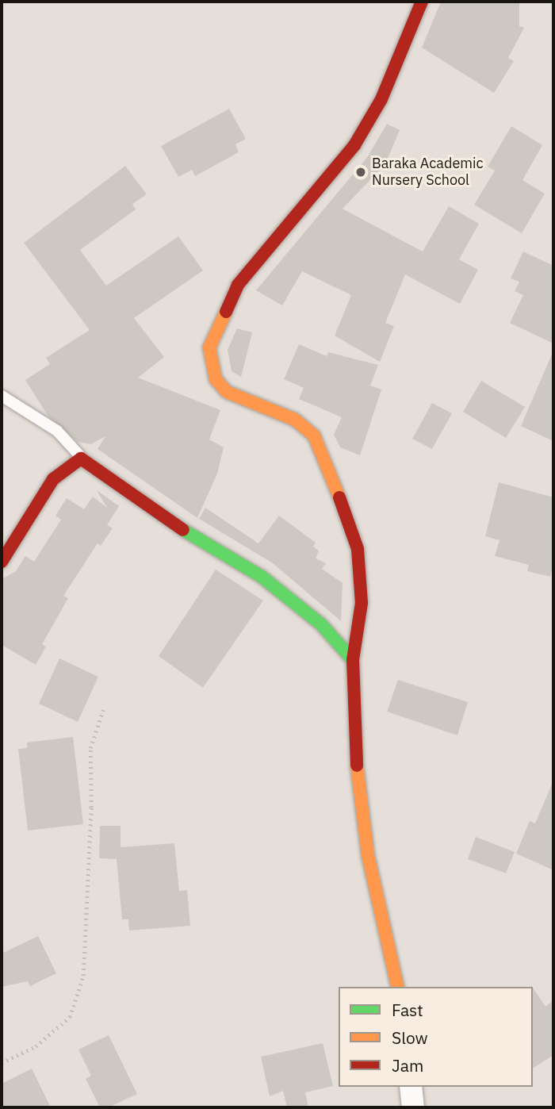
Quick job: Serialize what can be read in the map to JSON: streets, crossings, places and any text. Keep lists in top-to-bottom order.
{
  "places": ["Baraka Academic Nursery School"],
  "legend": ["Fast", "Slow", "Jam"]
}
